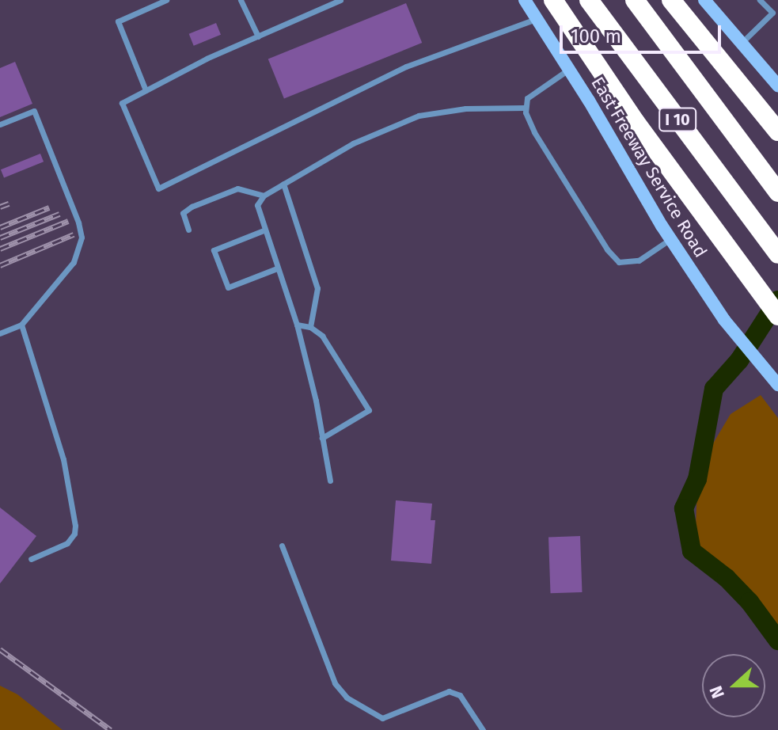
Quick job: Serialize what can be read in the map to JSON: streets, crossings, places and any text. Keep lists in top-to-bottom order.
{
  "streets": {
    "highway": ["I 10"],
    "main road": ["East Freeway Service Road"]
  },
  "scale_bar": "100 m",
  "north": "left"
}
